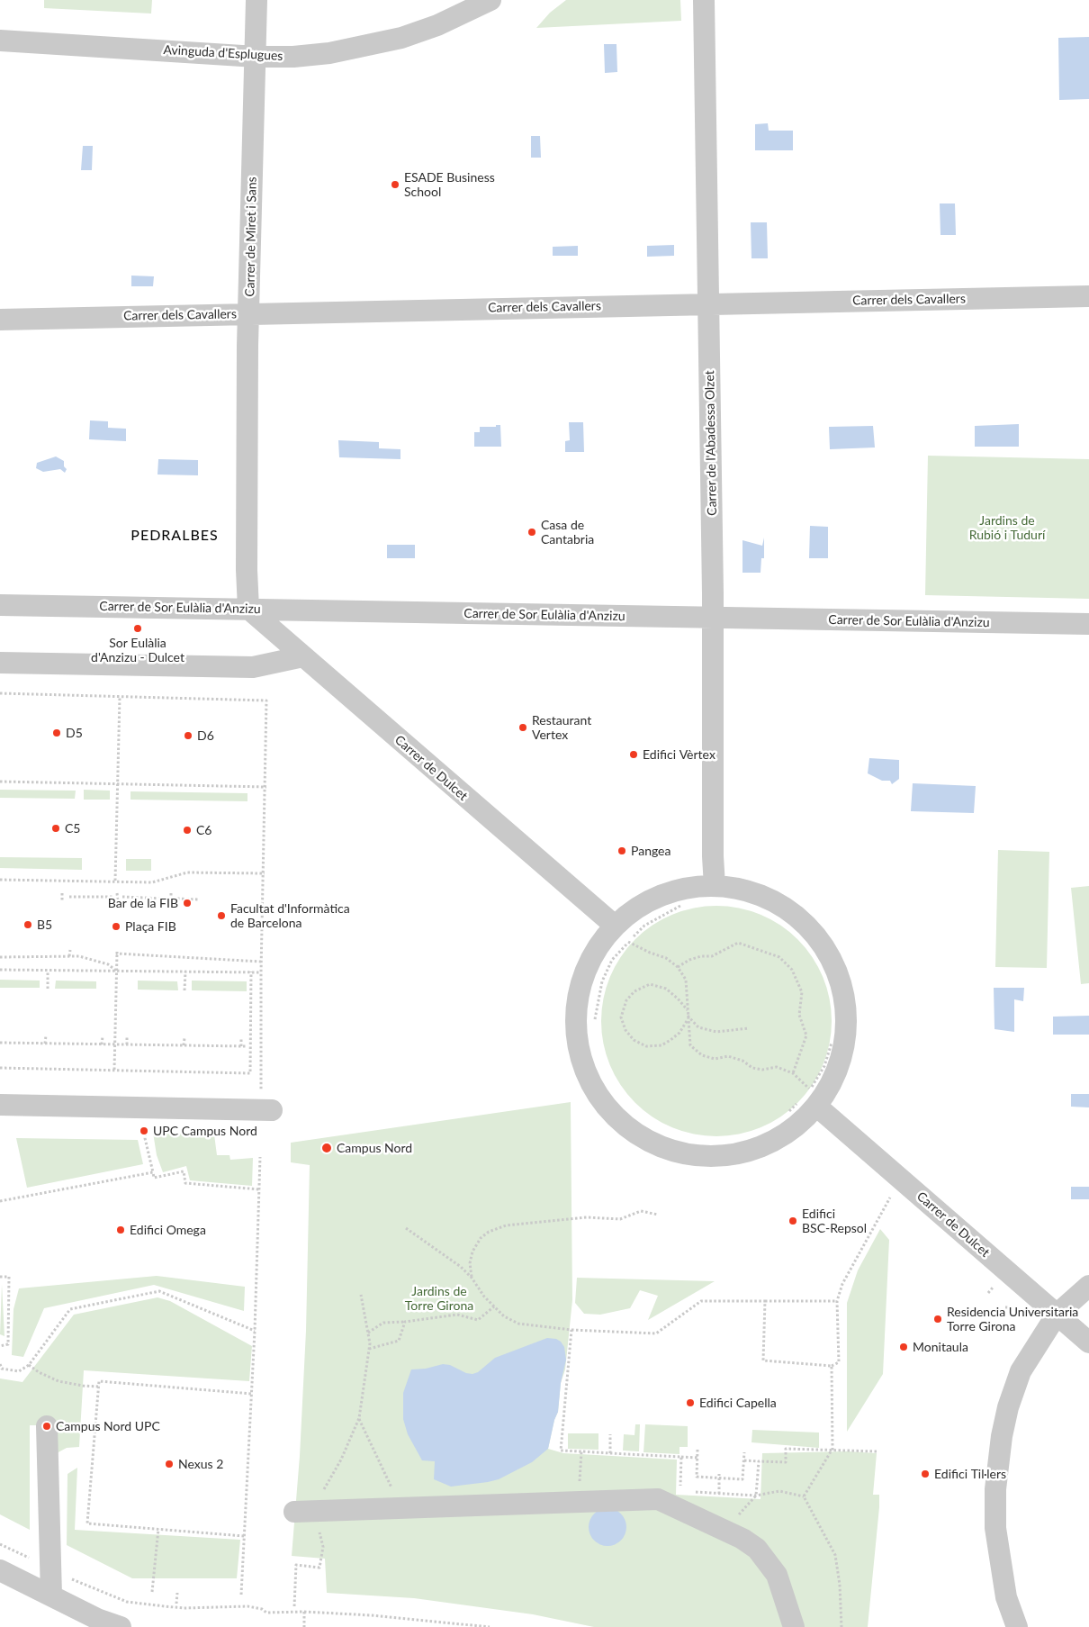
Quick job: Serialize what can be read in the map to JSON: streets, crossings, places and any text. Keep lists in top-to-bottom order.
{
  "streets": {
    "street": [
      "Avinguda d'Esplugues",
      "Carrer de Miret i Sans",
      "Carrer dels Cavallers",
      "Carrer de l'Abadessa Olzet",
      "Carrer de Sor Eulàlia d'Anzizu",
      "Carrer de Dulcet"
    ]
  },
  "crossings": [
    ["Avinguda d'Esplugues", "Carrer de Miret i Sans"],
    ["Carrer de Miret i Sans", "Carrer dels Cavallers"],
    ["Carrer de Miret i Sans", "Carrer de Sor Eulàlia d'Anzizu"],
    ["Carrer de Miret i Sans", "Carrer de Dulcet"],
    ["Carrer dels Cavallers", "Carrer de l'Abadessa Olzet"],
    ["Carrer de l'Abadessa Olzet", "Carrer de Sor Eulàlia d'Anzizu"],
    ["Carrer de Sor Eulàlia d'Anzizu", "Carrer de Dulcet"]
  ],
  "districts": ["PEDRALBES"],
  "parks": ["Jardins de Rubió i Tudurí", "Jardins de Torre Girona"],
  "places": [
    "ESADE Business School",
    "Casa de Cantabria",
    "Sor Eulàlia d'Anzizu - Dulcet",
    "Restaurant Vertex",
    "D5",
    "D6",
    "Edifici Vèrtex",
    "C5",
    "C6",
    "Pangea",
    "Bar de la FIB",
    "Facultat d'Informàtica de Barcelona",
    "B5",
    "Plaça FIB",
    "UPC Campus Nord",
    "Campus Nord",
    "Edifici BSC-Repsol",
    "Edifici Omega",
    "Residencia Universitaria Torre Girona",
    "Monitaula",
    "Edifici Capella",
    "Campus Nord UPC",
    "Nexus 2",
    "Edifici Til·lers"
  ]
}
